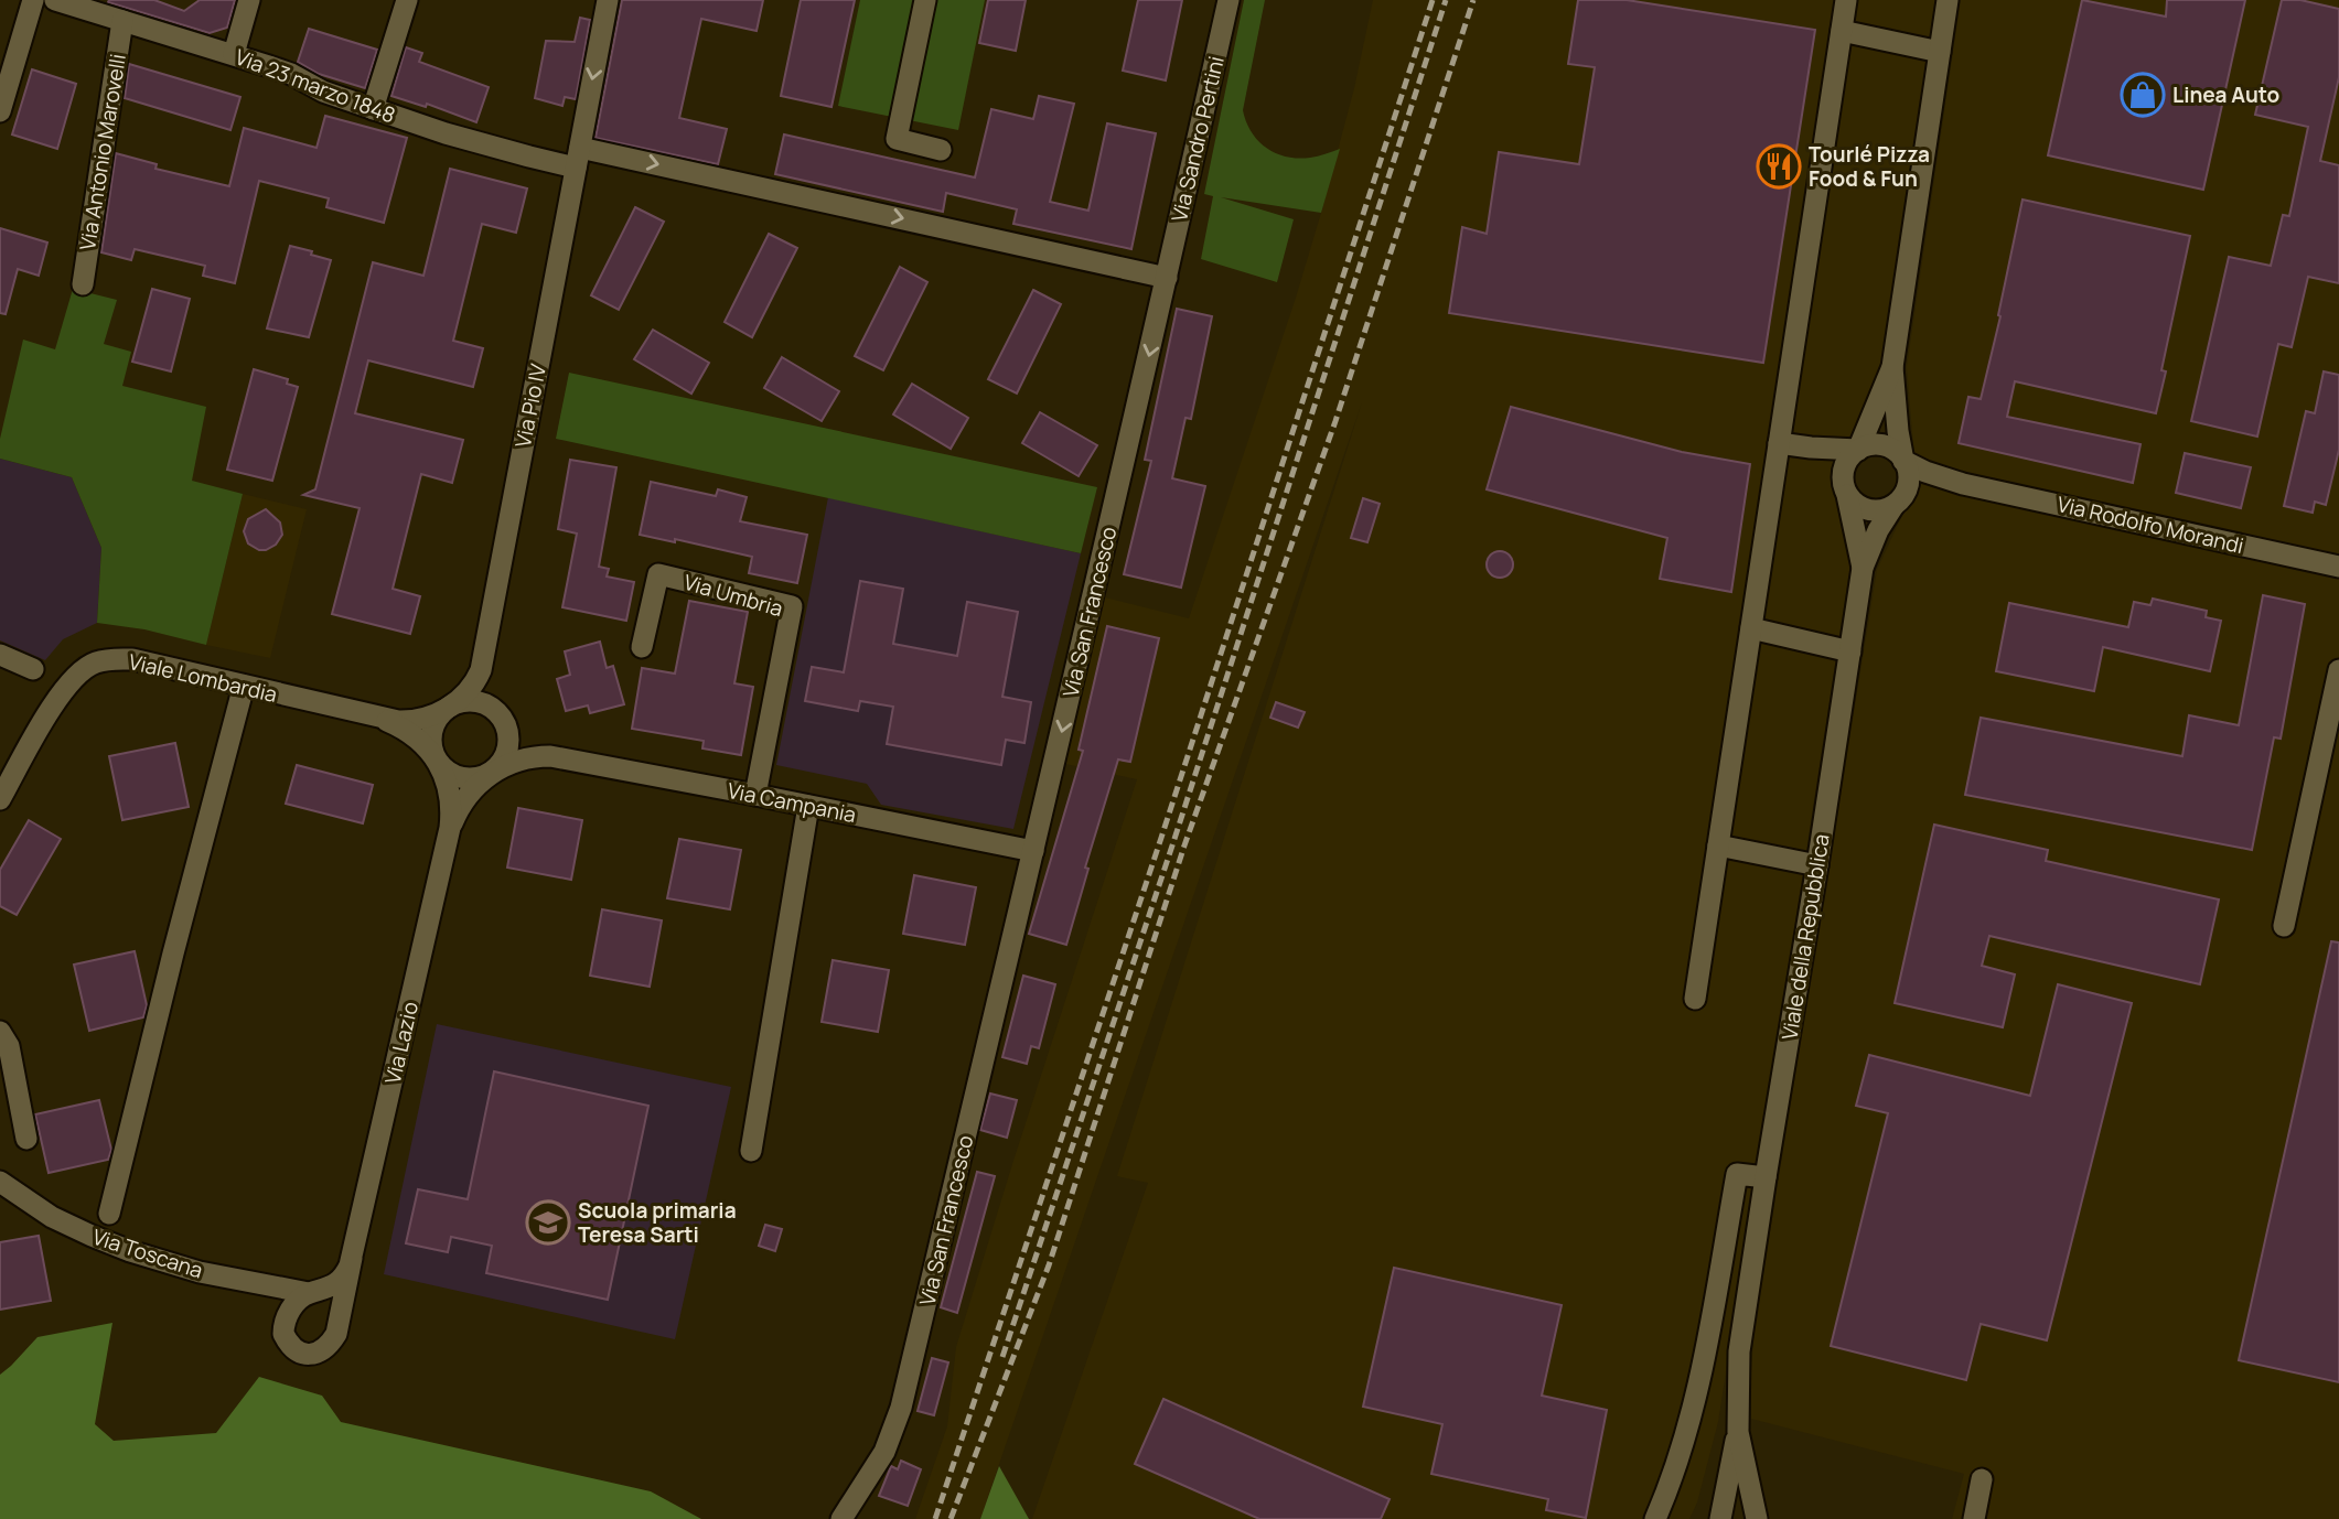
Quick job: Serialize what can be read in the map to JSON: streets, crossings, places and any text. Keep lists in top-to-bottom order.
{
  "streets": {
    "street": [
      "Via 23 marzo 1848",
      "Via Sandro Pertini",
      "Via Antonio Marovelli",
      "Via Pio IV",
      "Via Rodolfo Morandi",
      "Via Umbria",
      "Via San Francesco",
      "Viale Lombardia",
      "Via Campania",
      "Viale della Repubblica",
      "Via Lazio",
      "Via Toscana"
    ]
  },
  "crossings": [
    ["Via 23 marzo 1848", "Via Antonio Marovelli"],
    ["Via 23 marzo 1848", "Via Pio IV"],
    ["Via Sandro Pertini", "Via San Francesco"],
    ["Via Pio IV", "Viale Lombardia"],
    ["Via Pio IV", "Via Campania"],
    ["Via Pio IV", "Via Lazio"],
    ["Via Rodolfo Morandi", "Viale della Repubblica"],
    ["Via Umbria", "Via Campania"],
    ["Via San Francesco", "Via Campania"],
    ["Viale Lombardia", "Via Campania"],
    ["Viale Lombardia", "Via Lazio"],
    ["Via Campania", "Via Lazio"],
    ["Via Lazio", "Via Toscana"]
  ],
  "one_way": ["Via San Francesco"],
  "places": {
    "shop": ["Linea Auto"],
    "restaurant": ["Tourlé Pizza Food & Fun"],
    "school or university": ["Scuola primaria Teresa Sarti"]
  }
}
